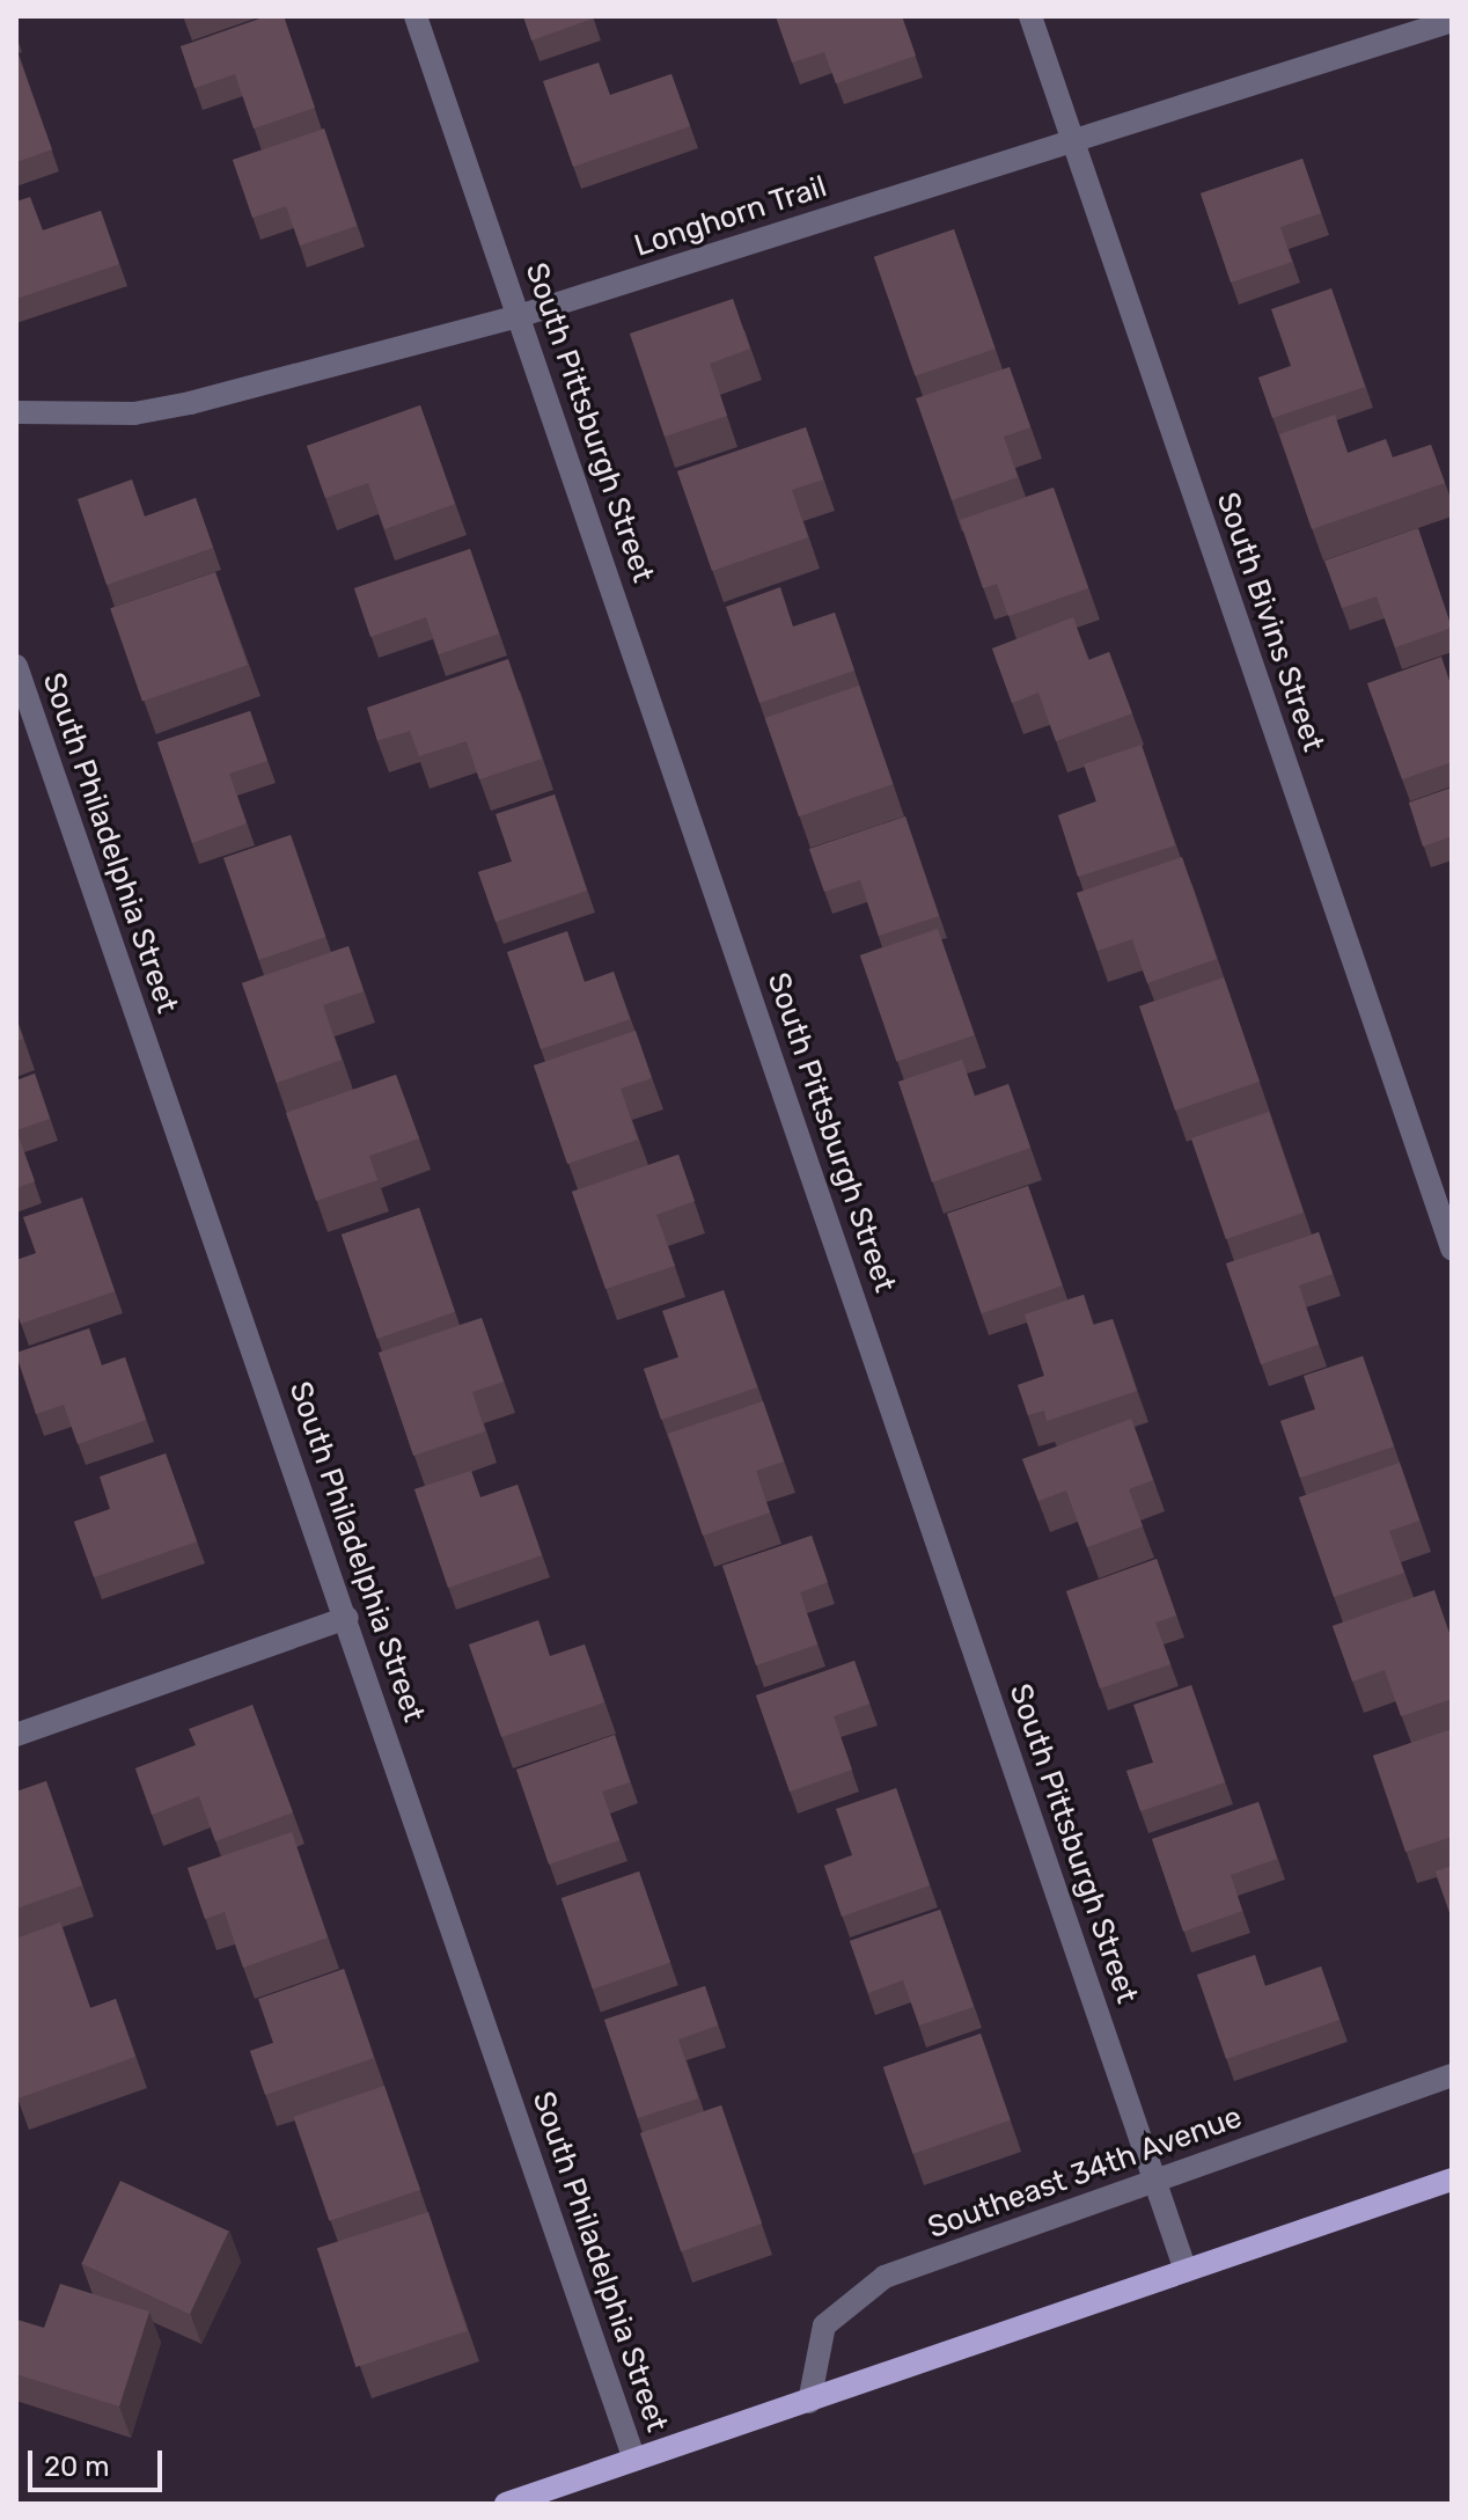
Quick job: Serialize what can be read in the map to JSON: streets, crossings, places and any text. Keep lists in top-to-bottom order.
{
  "streets": {
    "street": [
      "Longhorn Trail",
      "South Pittsburgh Street",
      "South Bivins Street",
      "South Philadelphia Street",
      "Southeast 34th Avenue"
    ]
  },
  "crossings": [
    ["Longhorn Trail", "South Pittsburgh Street"],
    ["Longhorn Trail", "South Bivins Street"],
    ["South Pittsburgh Street", "Southeast 34th Avenue"]
  ],
  "scale_bar": "20 m"
}
